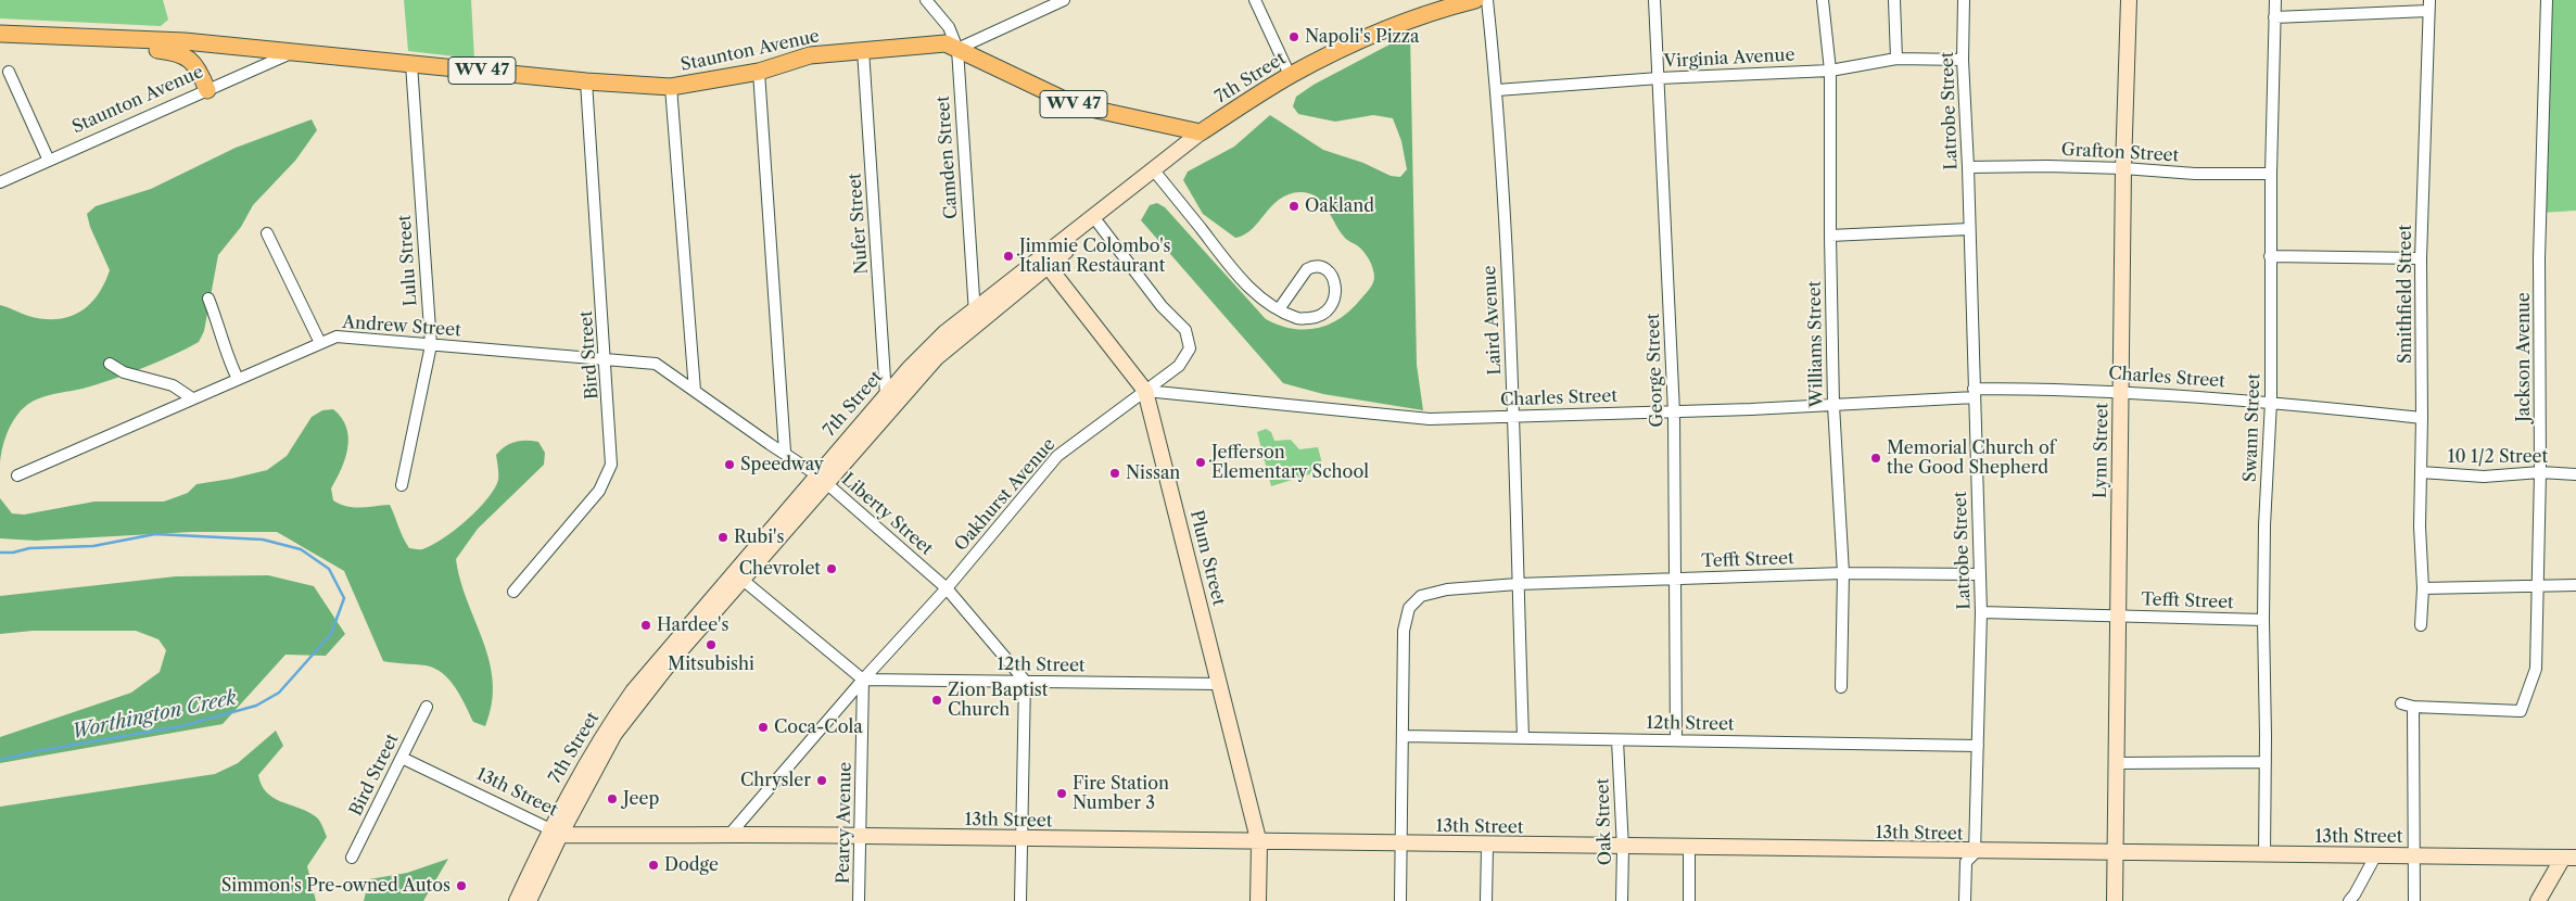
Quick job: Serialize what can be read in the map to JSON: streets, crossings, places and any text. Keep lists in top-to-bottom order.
{
  "streets": {
    "main road": ["Staunton Avenue", "WV 47", "7th Street"],
    "street": [
      "Virginia Avenue",
      "Latrobe Street",
      "Grafton Street",
      "Camden Street",
      "Nufer Street",
      "Lulu Street",
      "Smithfield Street",
      "Laird Avenue",
      "Andrew Street",
      "Williams Street",
      "Bird Street",
      "Jackson Avenue",
      "George Street",
      "Charles Street",
      "Swann Street",
      "Lynn Street",
      "10 1/2 Street",
      "Oakhurst Avenue",
      "Liberty Street",
      "Plum Street",
      "Tefft Street",
      "12th Street",
      "13th Street",
      "Oak Street",
      "Pearcy Avenue"
    ]
  },
  "crossings": [
    ["Staunton Avenue", "7th Street"],
    ["Staunton Avenue", "Camden Street"],
    ["Staunton Avenue", "Nufer Street"],
    ["Staunton Avenue", "Lulu Street"],
    ["Staunton Avenue", "Bird Street"],
    ["Virginia Avenue", "Latrobe Street"],
    ["Virginia Avenue", "Laird Avenue"],
    ["Virginia Avenue", "Williams Street"],
    ["Virginia Avenue", "George Street"],
    ["7th Street", "Camden Street"],
    ["7th Street", "Nufer Street"],
    ["7th Street", "Oakhurst Avenue"],
    ["7th Street", "Liberty Street"],
    ["7th Street", "Plum Street"],
    ["7th Street", "13th Street"],
    ["Latrobe Street", "Grafton Street"],
    ["Latrobe Street", "Charles Street"],
    ["Latrobe Street", "Tefft Street"],
    ["Latrobe Street", "12th Street"],
    ["Latrobe Street", "13th Street"],
    ["Grafton Street", "Swann Street"],
    ["Grafton Street", "Lynn Street"],
    ["Lulu Street", "Andrew Street"],
    ["Smithfield Street", "Charles Street"],
    ["Smithfield Street", "10 1/2 Street"],
    ["Laird Avenue", "Charles Street"],
    ["Laird Avenue", "Tefft Street"],
    ["Laird Avenue", "12th Street"],
    ["Andrew Street", "Bird Street"],
    ["Andrew Street", "Liberty Street"],
    ["Williams Street", "Charles Street"],
    ["Williams Street", "Tefft Street"],
    ["Bird Street", "13th Street"],
    ["Jackson Avenue", "10 1/2 Street"],
    ["George Street", "Charles Street"],
    ["George Street", "Tefft Street"],
    ["George Street", "12th Street"],
    ["Charles Street", "Swann Street"],
    ["Charles Street", "Lynn Street"],
    ["Charles Street", "Oakhurst Avenue"],
    ["Charles Street", "Plum Street"],
    ["Swann Street", "Tefft Street"],
    ["Swann Street", "13th Street"],
    ["Lynn Street", "Tefft Street"],
    ["Lynn Street", "13th Street"],
    ["Oakhurst Avenue", "Liberty Street"],
    ["Oakhurst Avenue", "Plum Street"],
    ["Oakhurst Avenue", "12th Street"],
    ["Oakhurst Avenue", "Pearcy Avenue"],
    ["Liberty Street", "12th Street"],
    ["Plum Street", "12th Street"],
    ["Plum Street", "13th Street"],
    ["Tefft Street", "12th Street"],
    ["Tefft Street", "13th Street"],
    ["12th Street", "Oak Street"],
    ["12th Street", "Pearcy Avenue"],
    ["13th Street", "Oak Street"],
    ["13th Street", "Pearcy Avenue"]
  ],
  "water": ["Worthington Creek"],
  "places": [
    "Napoli's Pizza",
    "Oakland",
    "Jimmie Colombo's Italian Restaurant",
    "Memorial Church of the Good Shepherd",
    "Jefferson Elementary School",
    "Speedway",
    "Nissan",
    "Rubi's",
    "Chevrolet",
    "Hardee's",
    "Mitsubishi",
    "Zion Baptist Church",
    "Coca-Cola",
    "Chrysler",
    "Fire Station Number 3",
    "Jeep",
    "Dodge",
    "Simmon's Pre-owned Autos"
  ]
}
